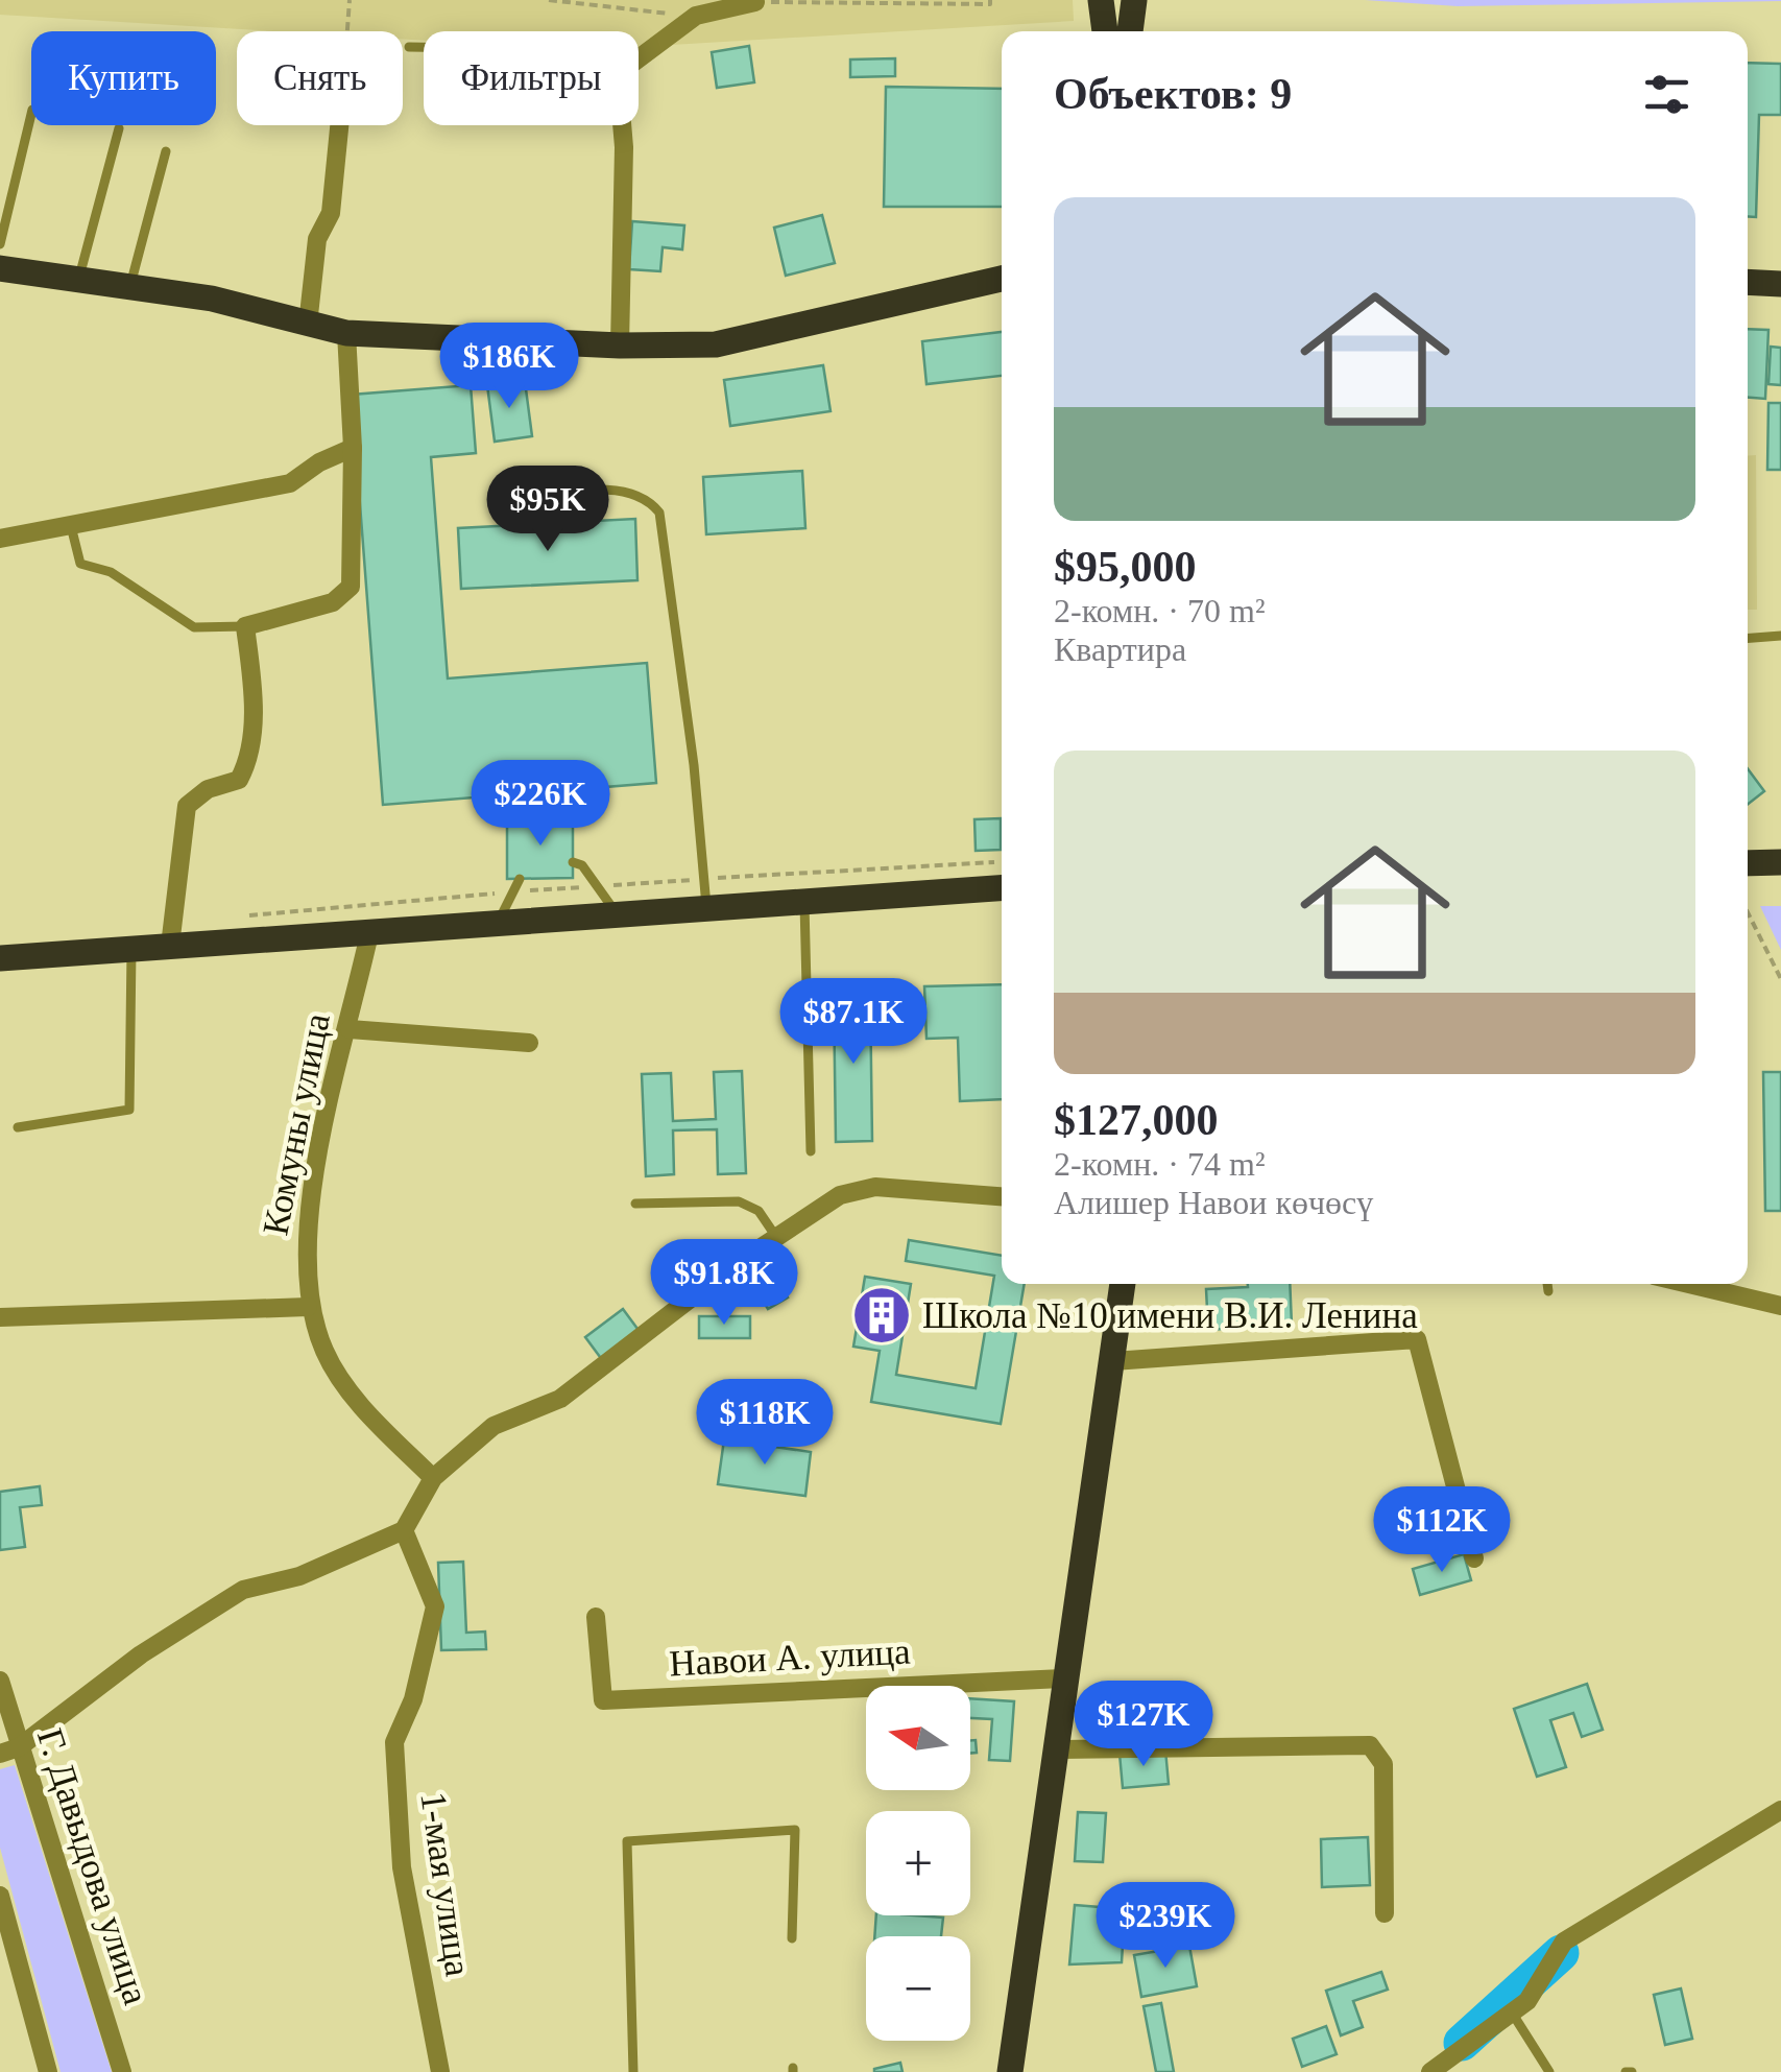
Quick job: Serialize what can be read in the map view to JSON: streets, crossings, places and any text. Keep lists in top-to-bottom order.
{
  "streets": {
    "street": [
      "Комуны улица",
      "Навои А. улица",
      "Г. Давыдова улица",
      "1-мая улица"
    ]
  },
  "places": {
    "building": ["Школа №10 имени В.И. Ленина"]
  },
  "north": "left",
  "page": {
    "chip": ["Купить", "Снять", "Фильтры"],
    "heading": "Объектов: 9",
    "list": [
      {
        "name": "$95,000",
        "note": "2-комн. · 70 m² · Квартира"
      },
      {
        "name": "$127,000",
        "note": "2-комн. · 74 m² · Алишер Навои көчөсү"
      }
    ],
    "price": [
      "$186K",
      "$95K",
      "$226K",
      "$87.1K",
      "$91.8K",
      "$118K",
      "$112K",
      "$127K",
      "$239K"
    ],
    "map_buttons": ["+", "−"]
  }
}
